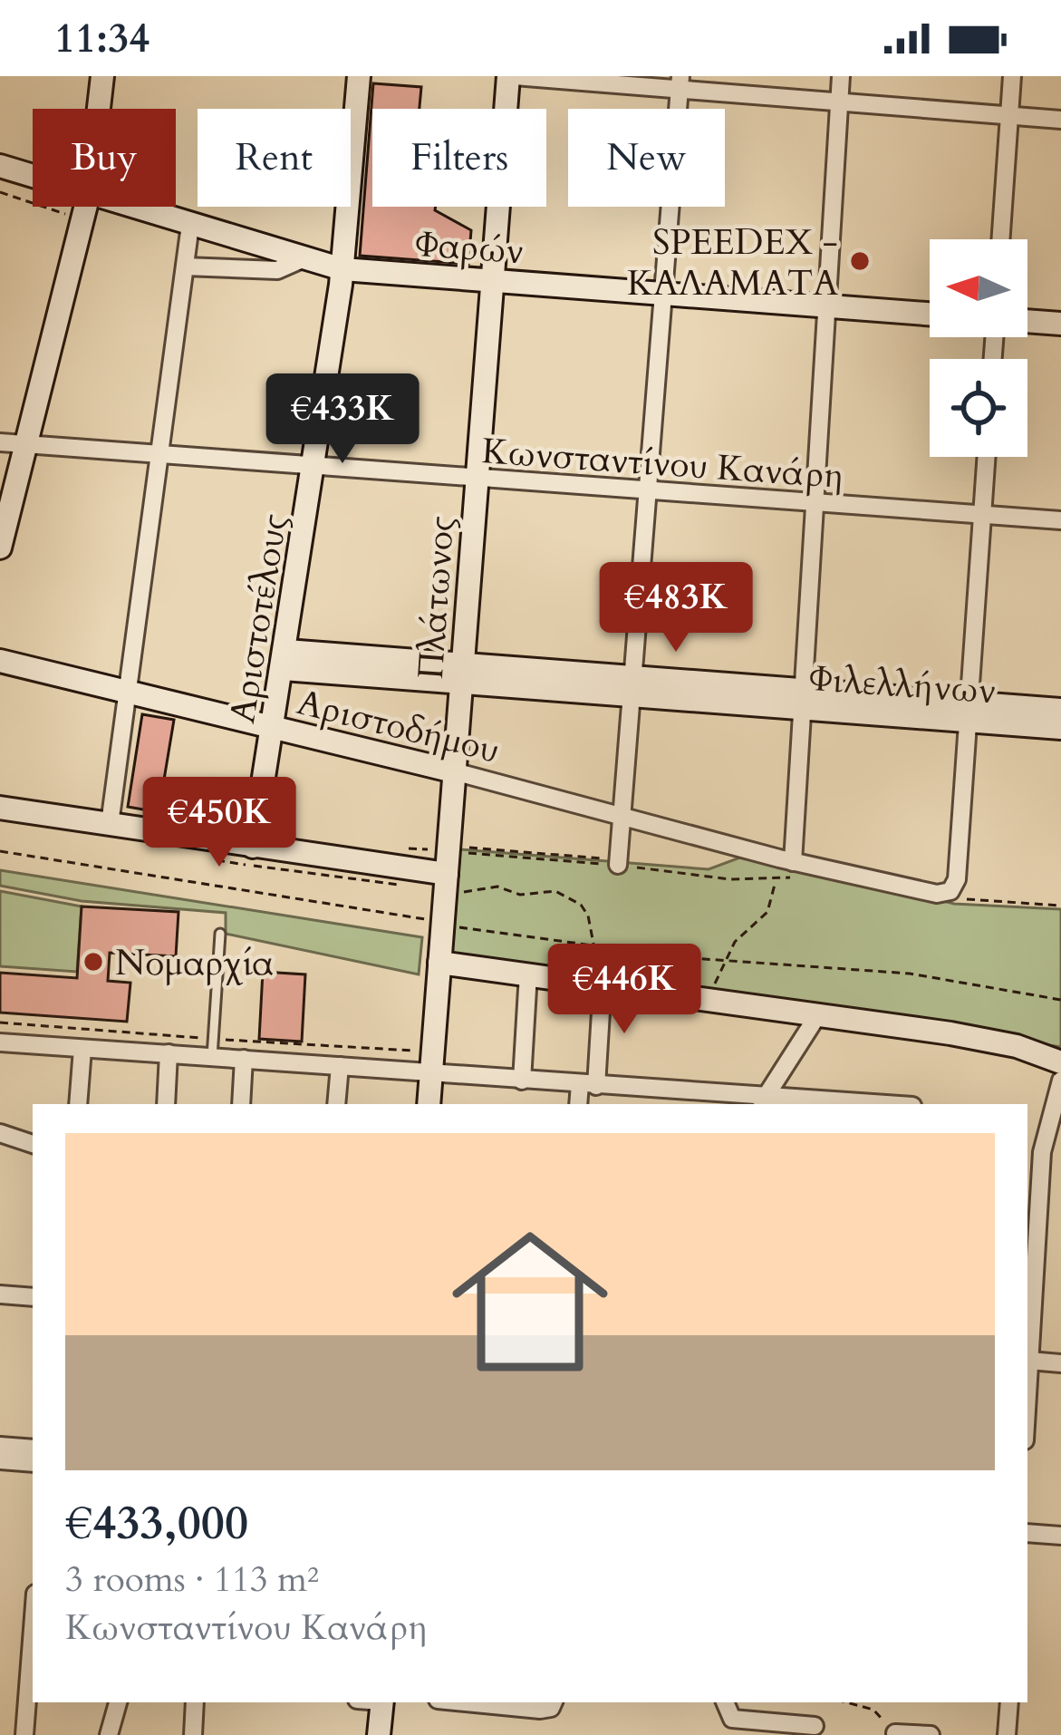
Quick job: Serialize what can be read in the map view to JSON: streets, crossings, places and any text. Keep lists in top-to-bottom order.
{
  "streets": {
    "street": [
      "Φαρών",
      "Κωνσταντίνου Κανάρη",
      "Πλάτωνος",
      "Αριστοτέλους",
      "Φιλελλήνων",
      "Αριστοδήμου"
    ]
  },
  "crossings": [
    ["Φαρών", "Πλάτωνος"],
    ["Φαρών", "Αριστοτέλους"],
    ["Κωνσταντίνου Κανάρη", "Πλάτωνος"],
    ["Κωνσταντίνου Κανάρη", "Αριστοτέλους"],
    ["Πλάτωνος", "Φιλελλήνων"],
    ["Πλάτωνος", "Αριστοδήμου"],
    ["Αριστοτέλους", "Φιλελλήνων"],
    ["Αριστοτέλους", "Αριστοδήμου"]
  ],
  "places": ["SPEEDEX - ΚΑΛΑΜΑΤΑ", "Νομαρχία"],
  "north": "left",
  "page": {
    "status": "11:34",
    "chip": [
      "Buy",
      "Rent",
      "Filters",
      "New"
    ],
    "price": [
      "€433K",
      "€483K",
      "€450K",
      "€446K"
    ],
    "list": [
      {
        "name": "€433,000",
        "note": "3 rooms · 113 m² · Κωνσταντίνου Κανάρη"
      }
    ]
  }
}
